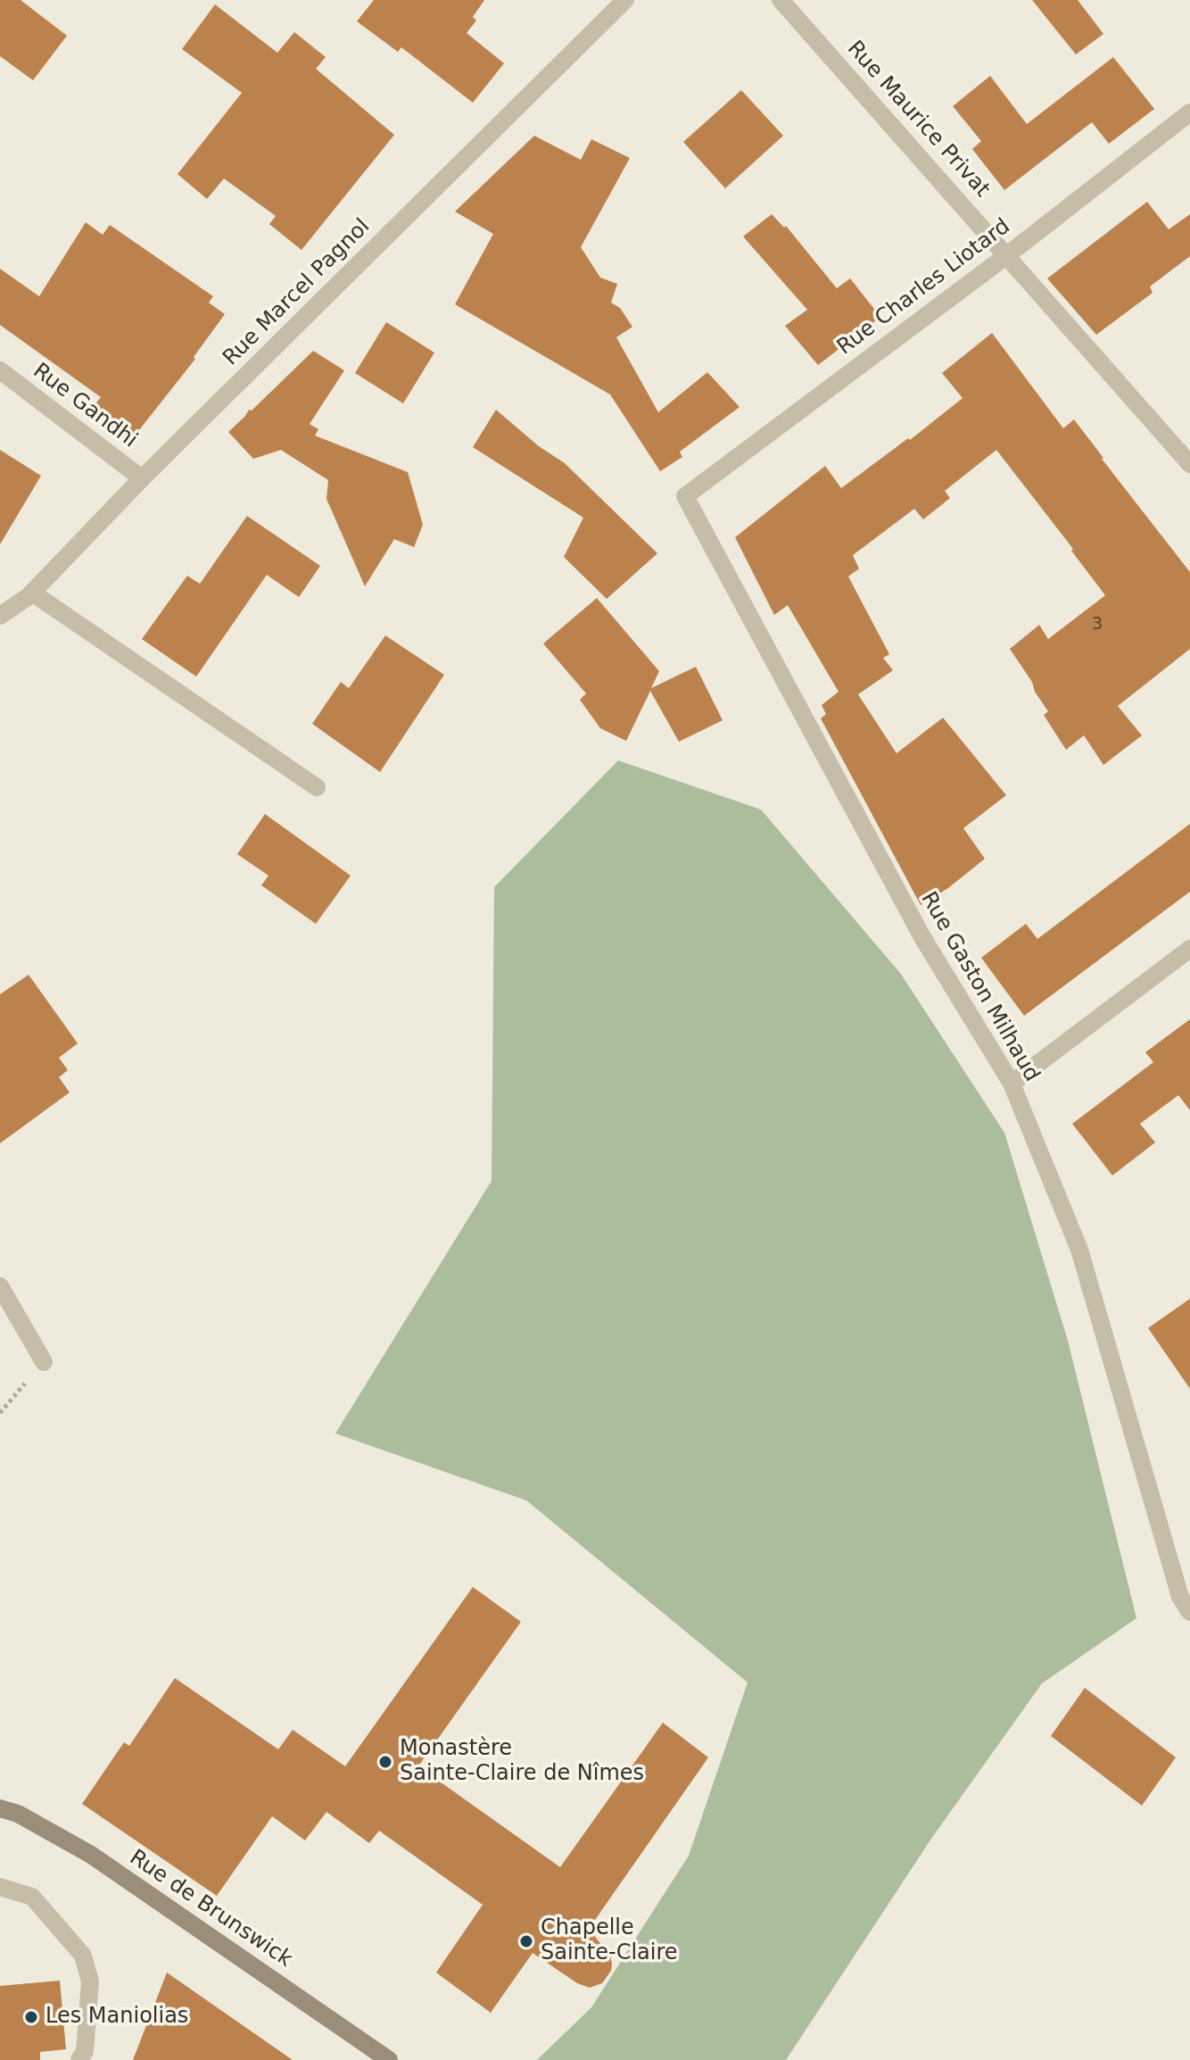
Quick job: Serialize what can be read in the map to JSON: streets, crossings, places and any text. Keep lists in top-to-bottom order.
{
  "streets": {
    "street": [
      "Rue Maurice Privat",
      "Rue Charles Liotard",
      "Rue Marcel Pagnol",
      "Rue Gandhi",
      "Rue Gaston Milhaud",
      "Rue de Brunswick"
    ]
  },
  "crossings": [
    ["Rue Maurice Privat", "Rue Charles Liotard"],
    ["Rue Charles Liotard", "Rue Gaston Milhaud"],
    ["Rue Marcel Pagnol", "Rue Gandhi"]
  ],
  "places": ["Monastère Sainte-Claire de Nîmes", "Chapelle Sainte-Claire", "Les Maniolias"],
  "house_numbers": ["3"]
}
